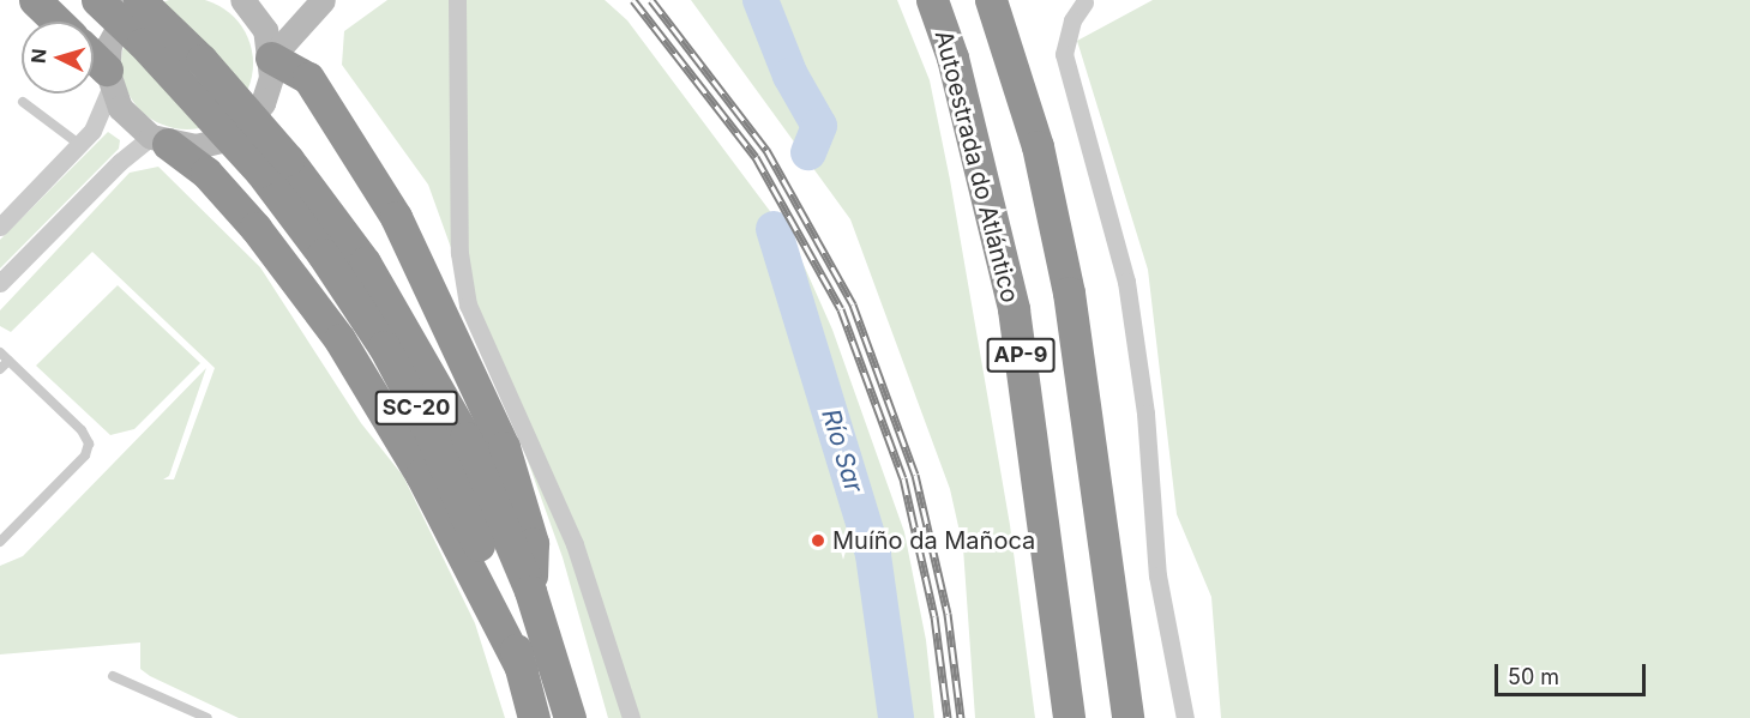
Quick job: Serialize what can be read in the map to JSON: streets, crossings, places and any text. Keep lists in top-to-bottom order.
{
  "streets": {
    "highway": ["Autoestrada do Atlántico", "AP-9", "SC-20"]
  },
  "water": ["Río Sar"],
  "places": ["Muíño da Mañoca"],
  "scale_bar": "50 m",
  "north": "left"
}
